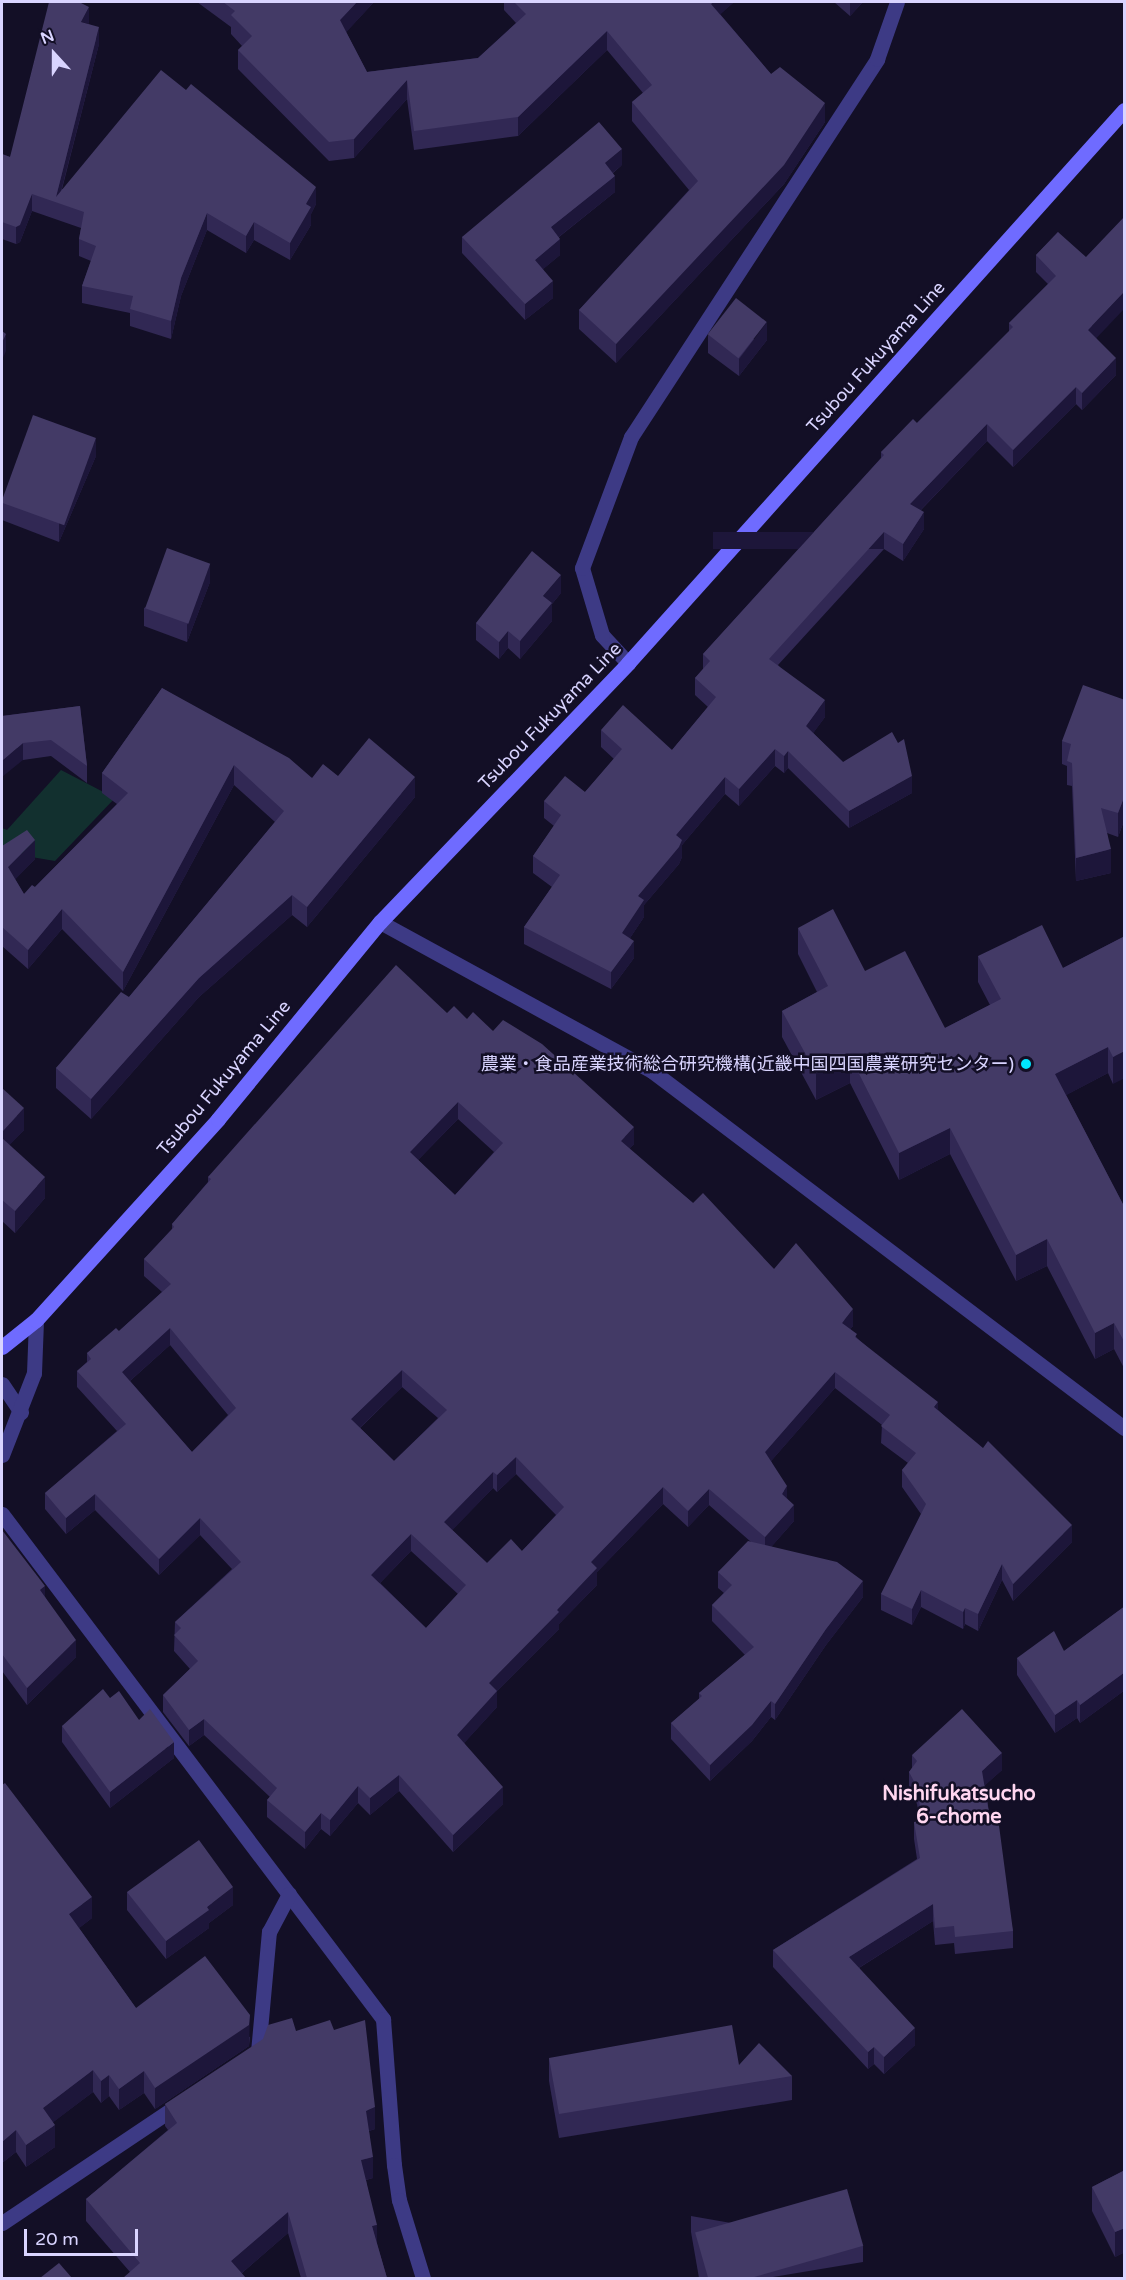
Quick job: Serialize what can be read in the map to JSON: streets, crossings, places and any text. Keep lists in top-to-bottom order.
{
  "streets": {
    "main road": ["Tsubou Fukuyama Line"]
  },
  "districts": ["Nishifukatsucho 6-chome"],
  "places": ["農業・食品産業技術総合研究機構(近畿中国四国農業研究センター)"],
  "scale_bar": "20 m",
  "north": "top"
}
